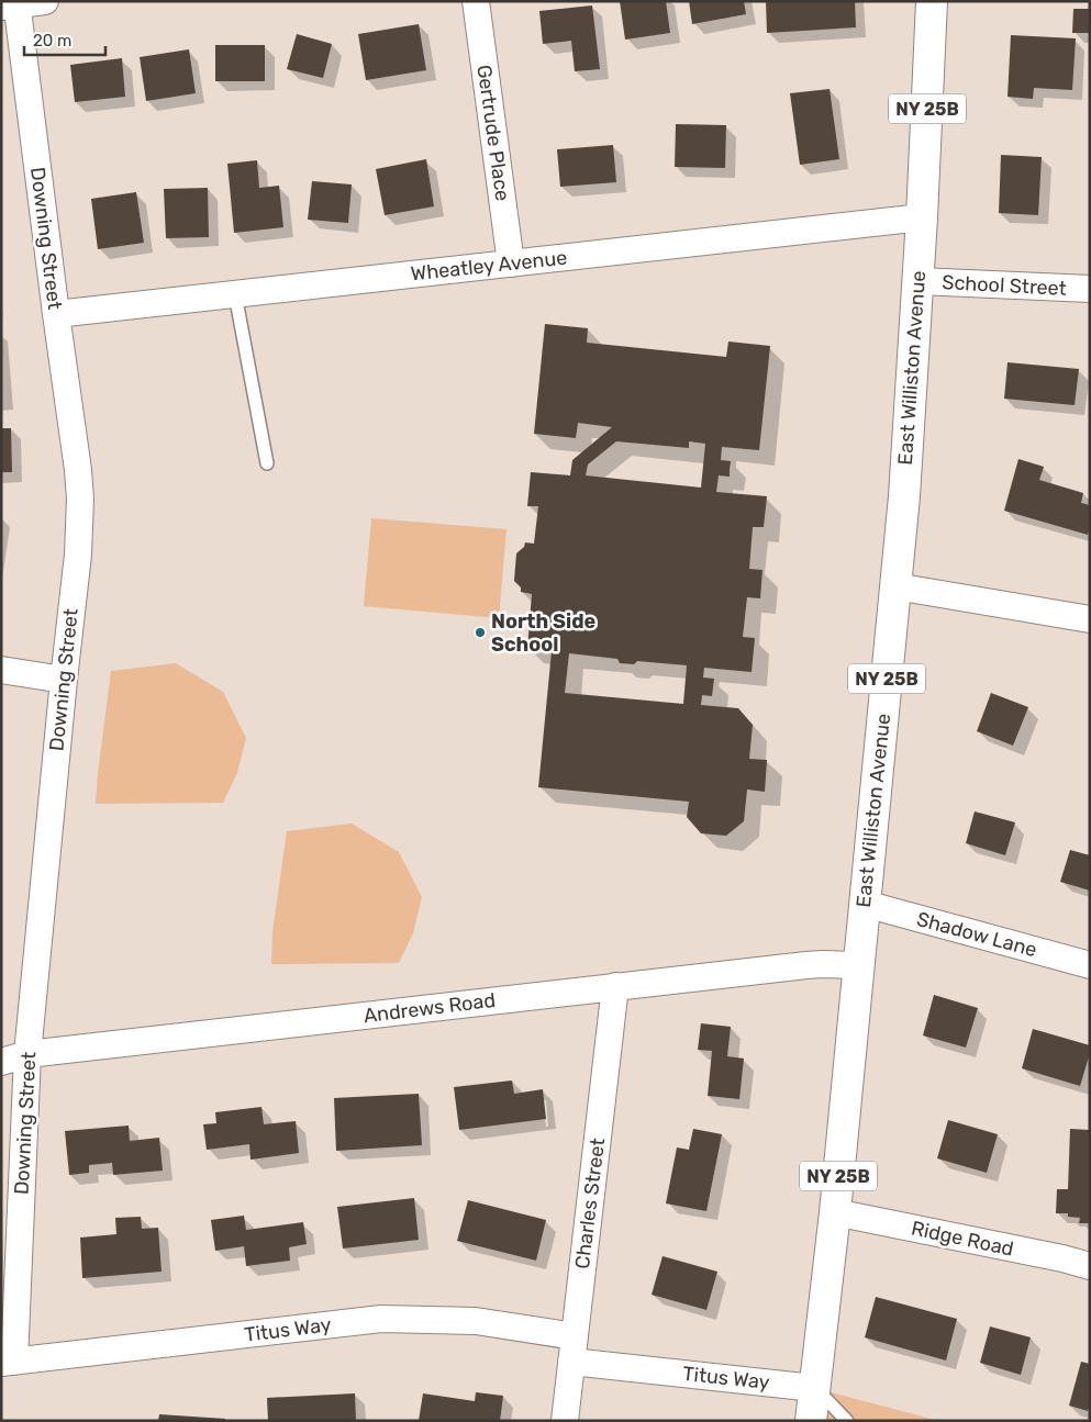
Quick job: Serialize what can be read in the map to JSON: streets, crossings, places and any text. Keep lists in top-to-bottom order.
{
  "streets": {
    "main road": ["NY 25B", "East Williston Avenue"],
    "street": [
      "Gertrude Place",
      "Downing Street",
      "Wheatley Avenue",
      "School Street",
      "Shadow Lane",
      "Andrews Road",
      "Charles Street",
      "Ridge Road",
      "Titus Way"
    ]
  },
  "crossings": [
    ["Gertrude Place", "Wheatley Avenue"],
    ["Downing Street", "Wheatley Avenue"],
    ["Downing Street", "Andrews Road"],
    ["Downing Street", "Titus Way"],
    ["Wheatley Avenue", "East Williston Avenue"],
    ["School Street", "East Williston Avenue"],
    ["East Williston Avenue", "Shadow Lane"],
    ["East Williston Avenue", "Andrews Road"],
    ["East Williston Avenue", "Ridge Road"],
    ["East Williston Avenue", "Titus Way"],
    ["Andrews Road", "Charles Street"],
    ["Charles Street", "Titus Way"]
  ],
  "places": ["North Side School"],
  "scale_bar": "20 m"
}
